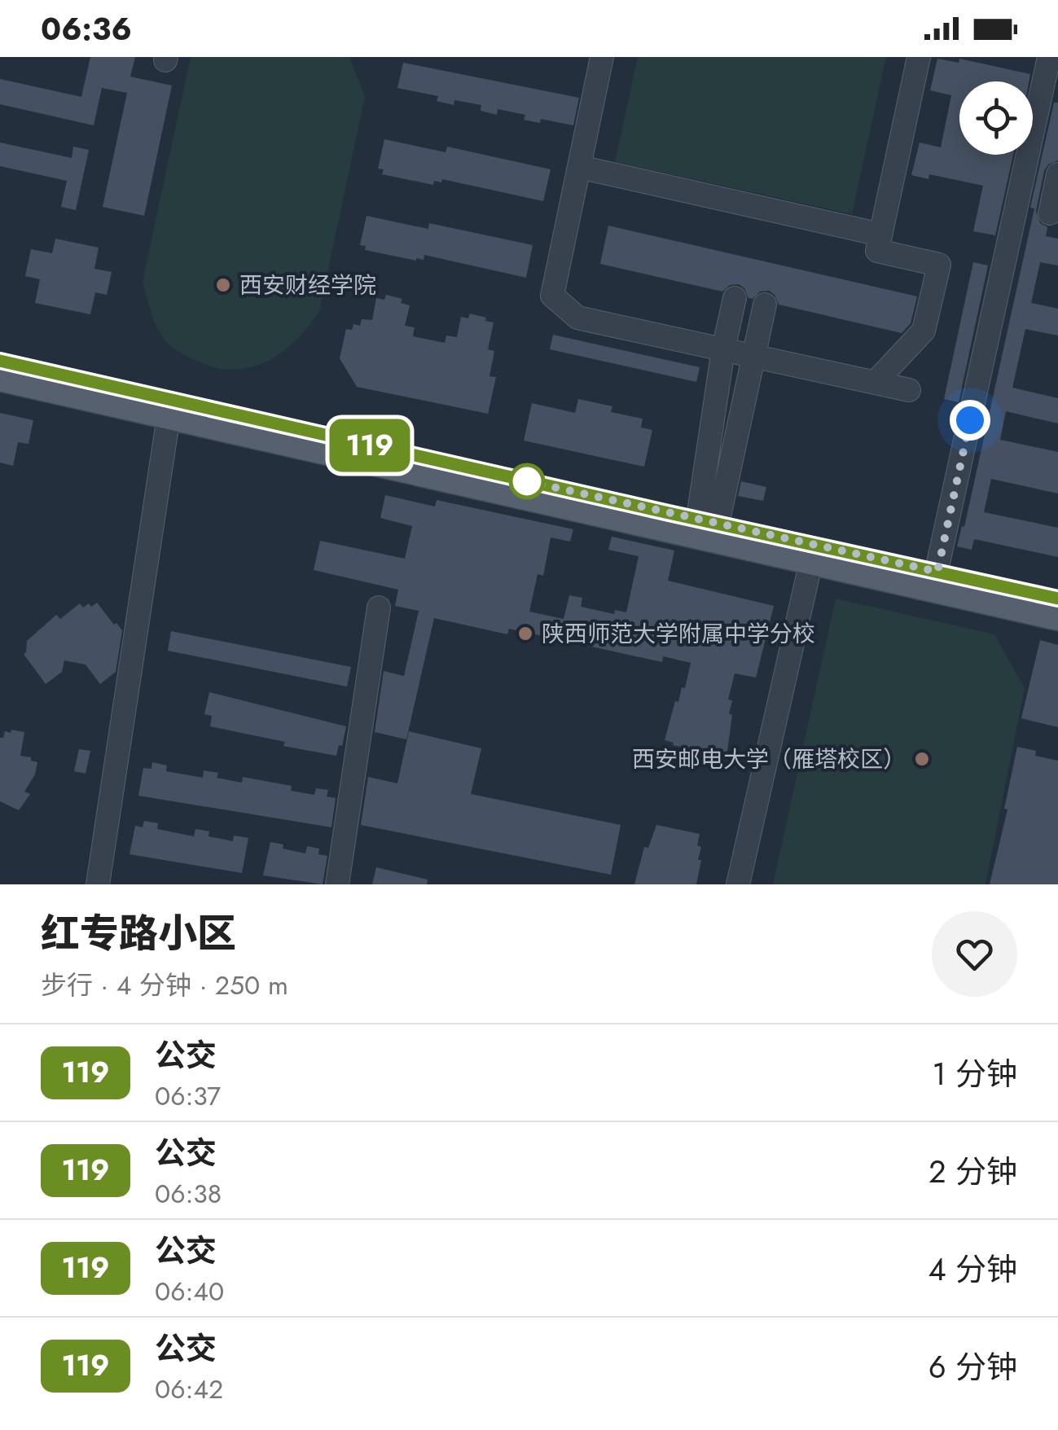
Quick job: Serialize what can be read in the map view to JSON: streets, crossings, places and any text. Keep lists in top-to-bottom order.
{
  "places": ["西安财经学院", "陕西师范大学附属中学分校", "西安邮电大学（雁塔校区）"],
  "lines": ["bus line 119"],
  "page": {
    "status": "06:36",
    "on_map": "119",
    "heading": ["红专路小区", "步行 · 4 分钟 · 250 m"],
    "list": [
      {
        "mark": "119",
        "name": "公交",
        "note": "06:37",
        "value": "1 分钟"
      },
      {
        "mark": "119",
        "name": "公交",
        "note": "06:38",
        "value": "2 分钟"
      },
      {
        "mark": "119",
        "name": "公交",
        "note": "06:40",
        "value": "4 分钟"
      },
      {
        "mark": "119",
        "name": "公交",
        "note": "06:42",
        "value": "6 分钟"
      }
    ]
  }
}
